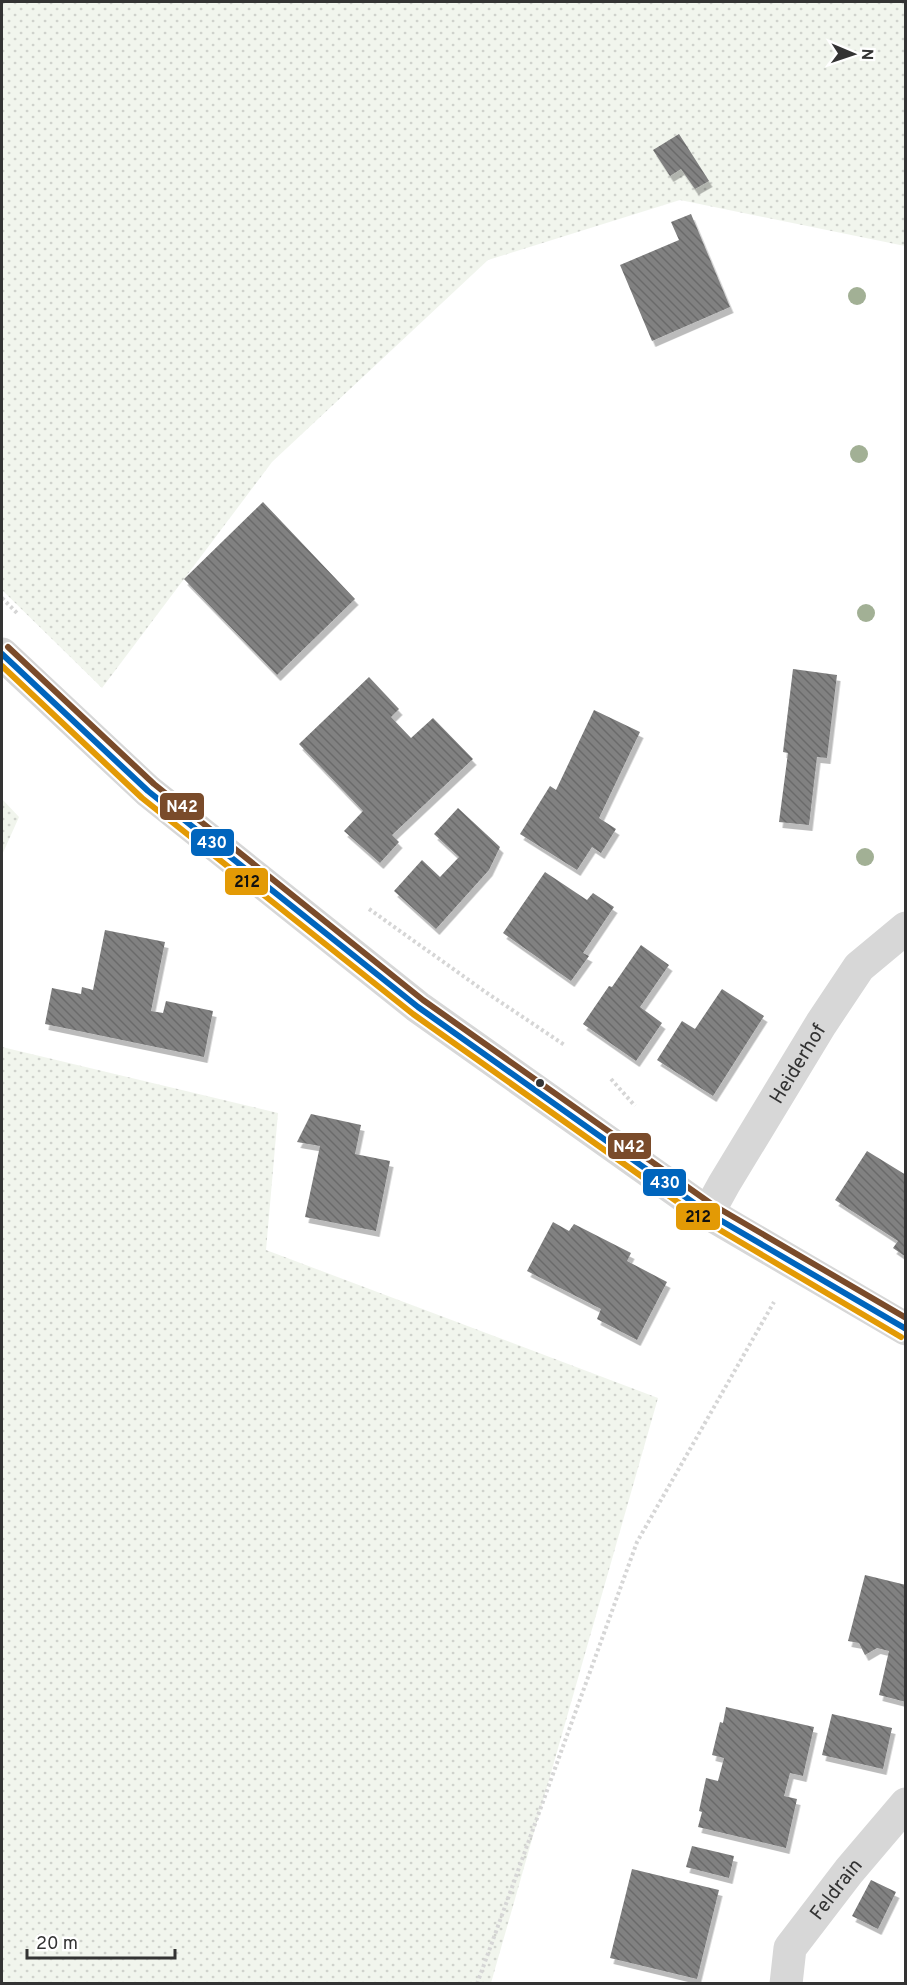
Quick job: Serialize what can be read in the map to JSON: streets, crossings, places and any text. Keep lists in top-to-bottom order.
{
  "streets": {
    "street": ["Heiderhof", "Feldrain"]
  },
  "lines": ["transit line N42", "transit line 430", "transit line 212"],
  "scale_bar": "20 m",
  "north": "right"
}
